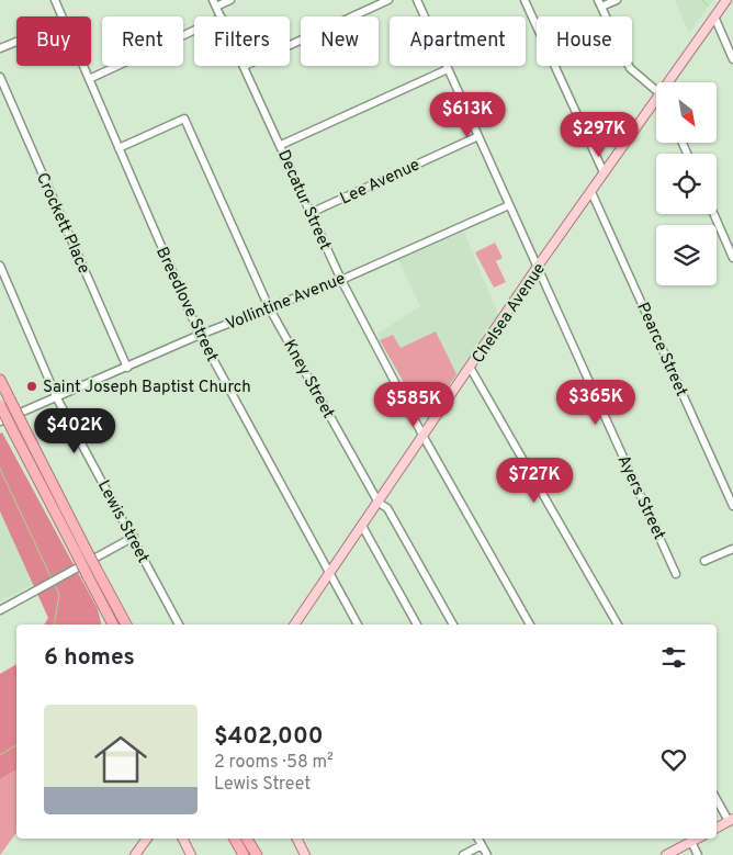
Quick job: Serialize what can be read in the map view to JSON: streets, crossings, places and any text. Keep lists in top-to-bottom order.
{
  "streets": {
    "main road": ["Chelsea Avenue"],
    "street": [
      "Lee Avenue",
      "Decatur Street",
      "Crockett Place",
      "Vollintine Avenue",
      "Breedlove Street",
      "Pearce Street",
      "Kney Street",
      "Ayers Street",
      "Lewis Street"
    ]
  },
  "crossings": [
    ["Lee Avenue", "Decatur Street"],
    ["Lee Avenue", "Ayers Street"],
    ["Decatur Street", "Vollintine Avenue"],
    ["Decatur Street", "Chelsea Avenue"],
    ["Crockett Place", "Vollintine Avenue"],
    ["Vollintine Avenue", "Breedlove Street"],
    ["Vollintine Avenue", "Kney Street"],
    ["Vollintine Avenue", "Ayers Street"],
    ["Vollintine Avenue", "Lewis Street"],
    ["Breedlove Street", "Chelsea Avenue"],
    ["Breedlove Street", "Kney Street"],
    ["Chelsea Avenue", "Pearce Street"],
    ["Chelsea Avenue", "Kney Street"],
    ["Chelsea Avenue", "Ayers Street"]
  ],
  "places": ["Saint Joseph Baptist Church"],
  "north": "bottom right",
  "page": {
    "chip": [
      "Buy",
      "Rent",
      "Filters",
      "New",
      "Apartment",
      "House"
    ],
    "price": [
      "$613K",
      "$297K",
      "$365K",
      "$585K",
      "$402K",
      "$727K"
    ],
    "heading": "6 homes",
    "list": [
      {
        "name": "$402,000",
        "note": "2 rooms · 58 m² · Lewis Street"
      }
    ]
  }
}
